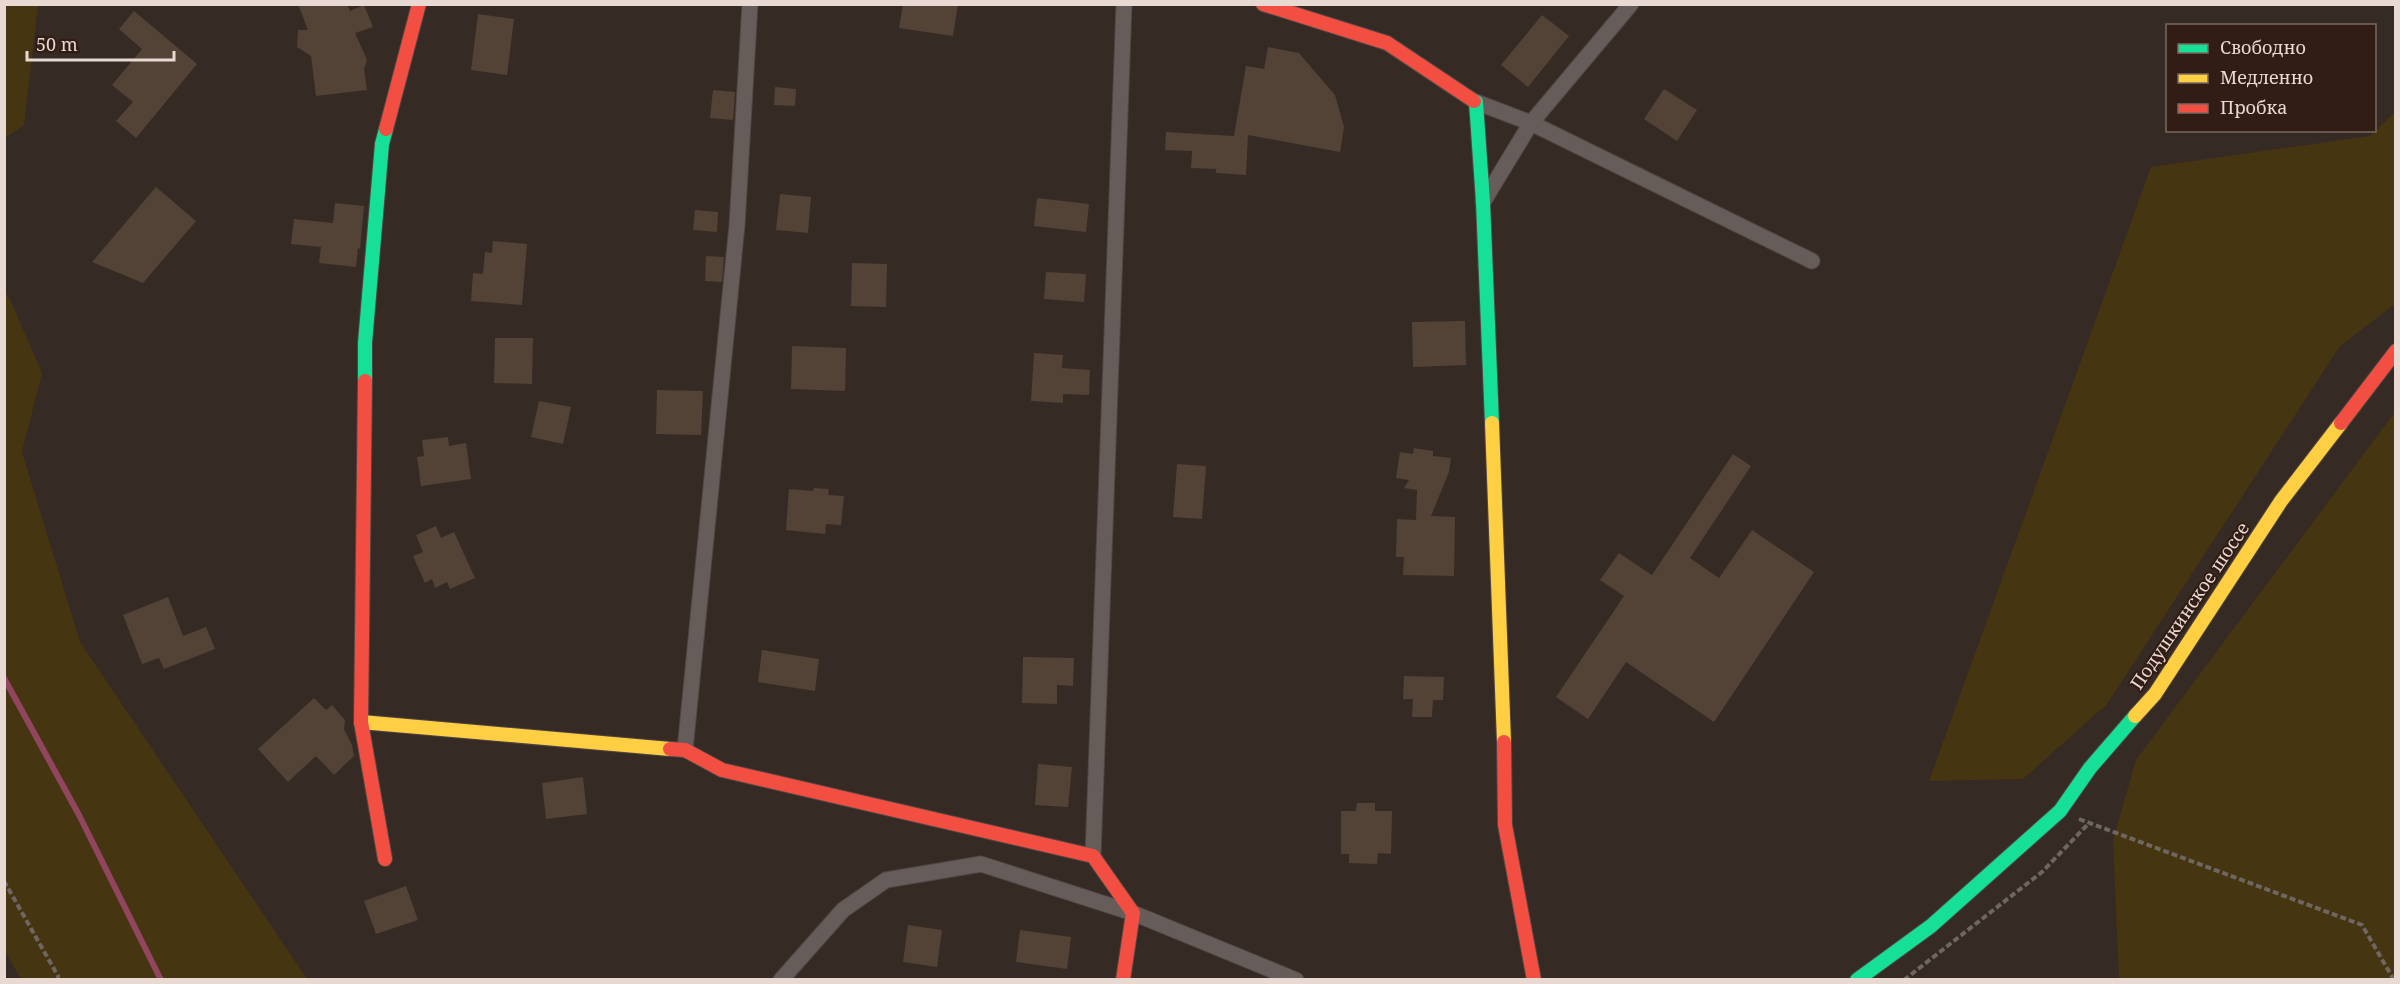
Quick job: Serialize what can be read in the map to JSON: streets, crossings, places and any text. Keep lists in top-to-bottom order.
{
  "streets": {
    "street": ["Подушкинское шоссе"]
  },
  "legend": ["Свободно", "Медленно", "Пробка"],
  "scale_bar": "50 m"
}
